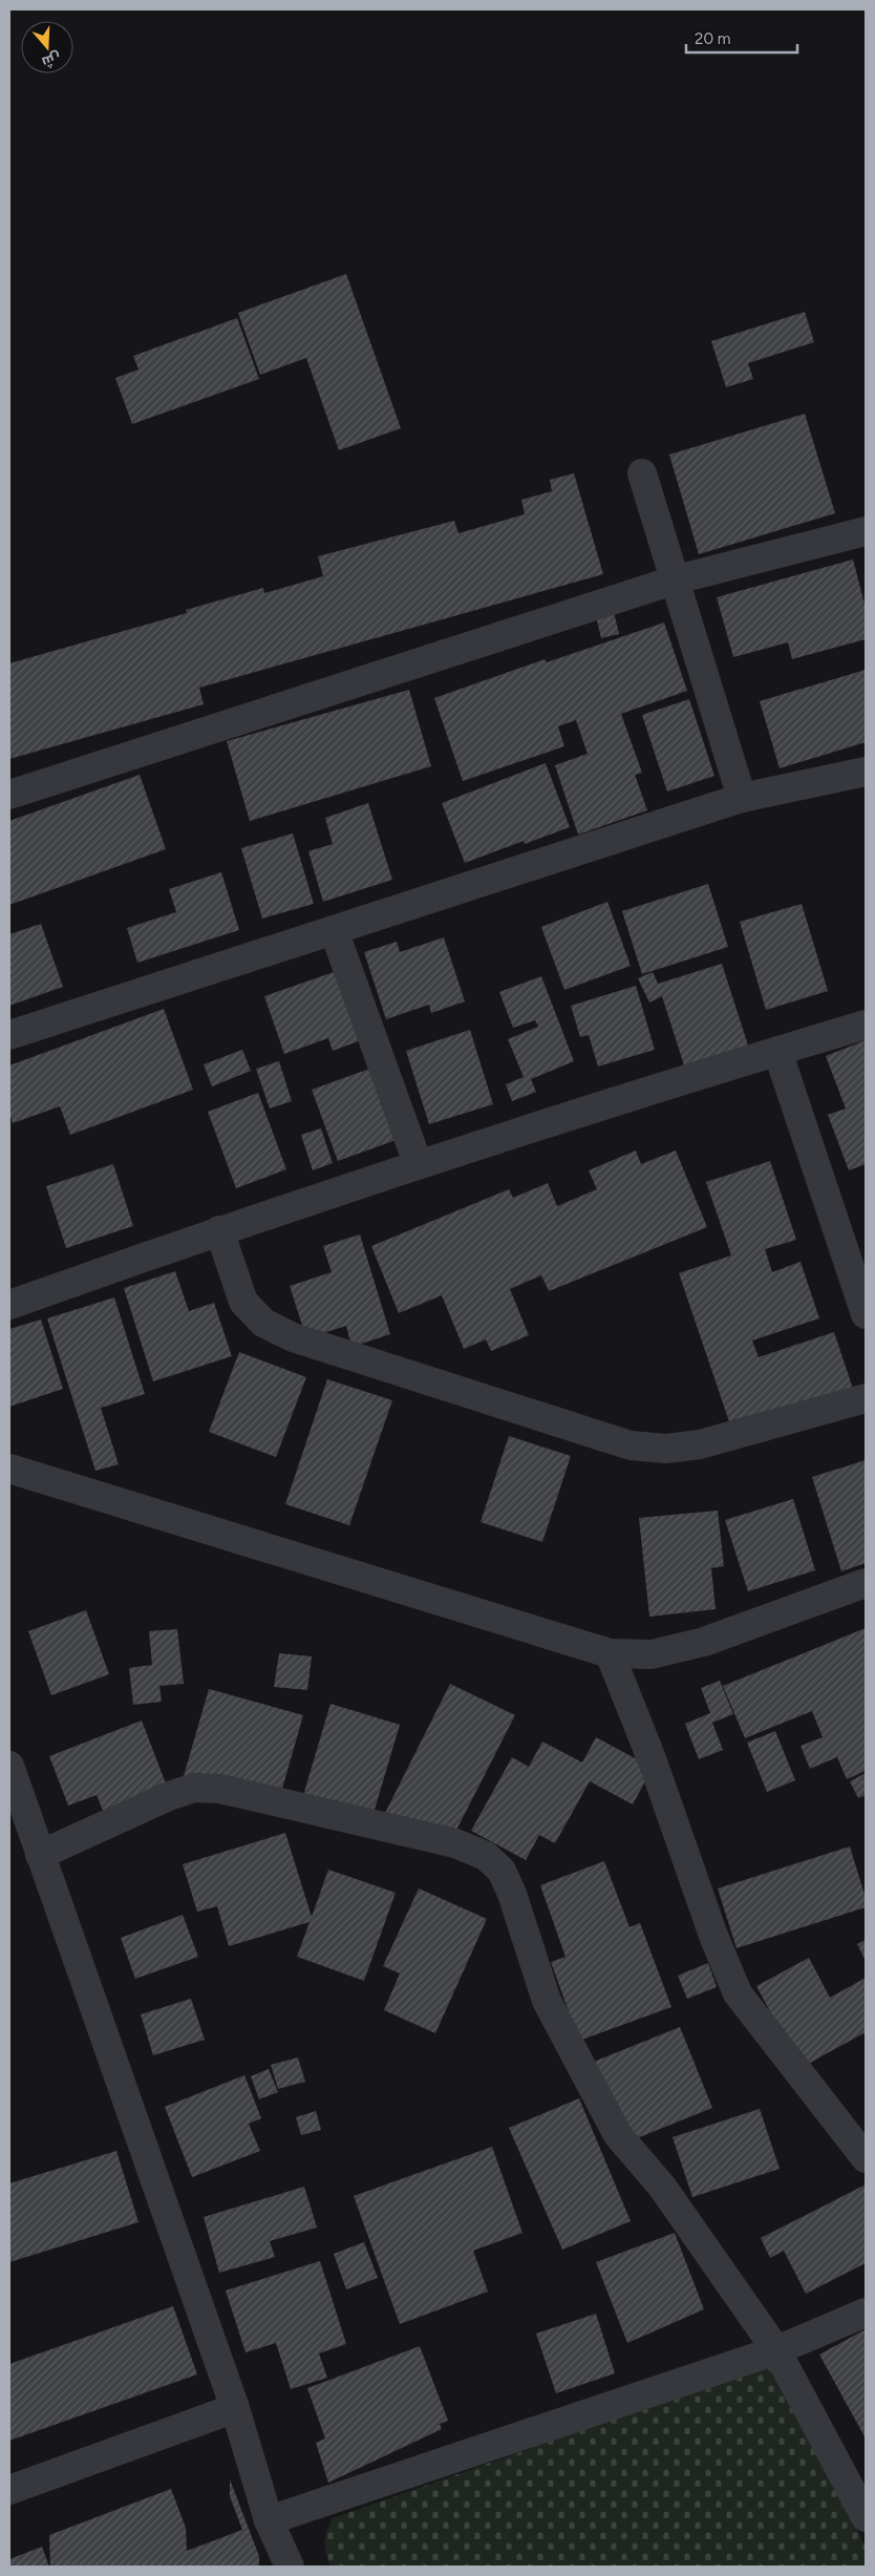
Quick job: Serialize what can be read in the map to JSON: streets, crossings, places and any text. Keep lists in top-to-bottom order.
{
  "scale_bar": "20 m",
  "north": "bottom"
}
